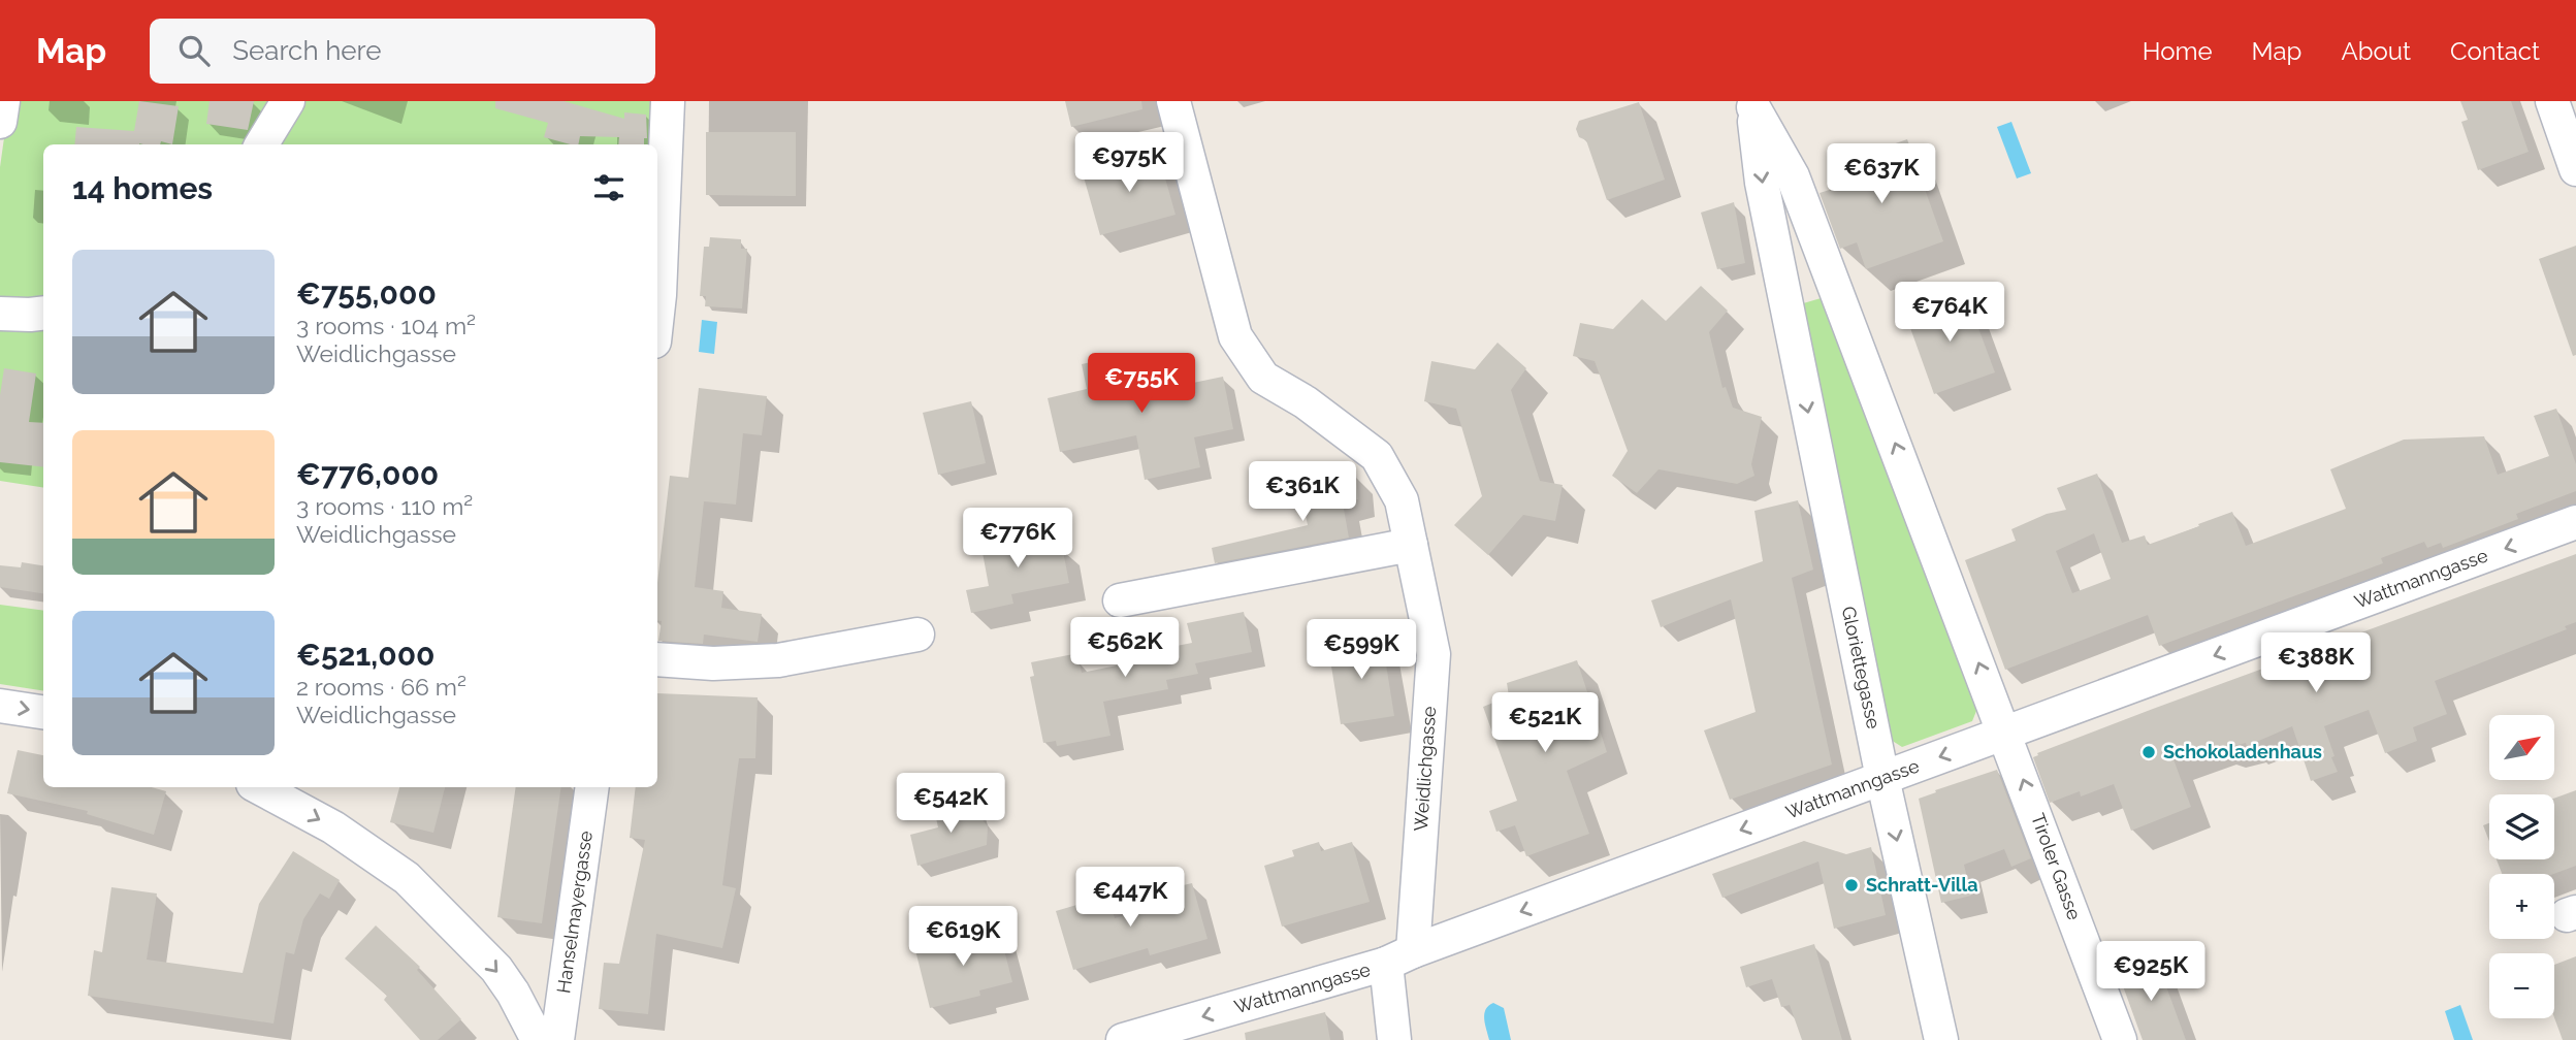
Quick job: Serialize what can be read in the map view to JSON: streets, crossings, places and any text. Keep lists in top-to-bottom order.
{
  "streets": {
    "street": [
      "Wattmanngasse",
      "Gloriettegasse",
      "Weidlichgasse",
      "Tiroler Gasse",
      "Hanselmayergasse"
    ]
  },
  "crossings": [
    ["Wattmanngasse", "Gloriettegasse"],
    ["Wattmanngasse", "Weidlichgasse"],
    ["Wattmanngasse", "Tiroler Gasse"],
    ["Gloriettegasse", "Tiroler Gasse"]
  ],
  "one_way": ["Wattmanngasse", "Tiroler Gasse"],
  "places": ["Schokoladenhaus", "Schratt-Villa"],
  "north": "top right",
  "page": {
    "header": "Map",
    "search": "Search here",
    "nav": [
      "Home",
      "Map",
      "About",
      "Contact"
    ],
    "price": [
      "€975K",
      "€637K",
      "€764K",
      "€755K",
      "€361K",
      "€776K",
      "€562K",
      "€599K",
      "€388K",
      "€521K",
      "€542K",
      "€447K",
      "€619K",
      "€925K"
    ],
    "heading": "14 homes",
    "list": [
      {
        "name": "€755,000",
        "note": "3 rooms · 104 m² · Weidlichgasse"
      },
      {
        "name": "€776,000",
        "note": "3 rooms · 110 m² · Weidlichgasse"
      },
      {
        "name": "€521,000",
        "note": "2 rooms · 66 m² · Weidlichgasse"
      }
    ],
    "map_buttons": ["+", "−"]
  }
}
